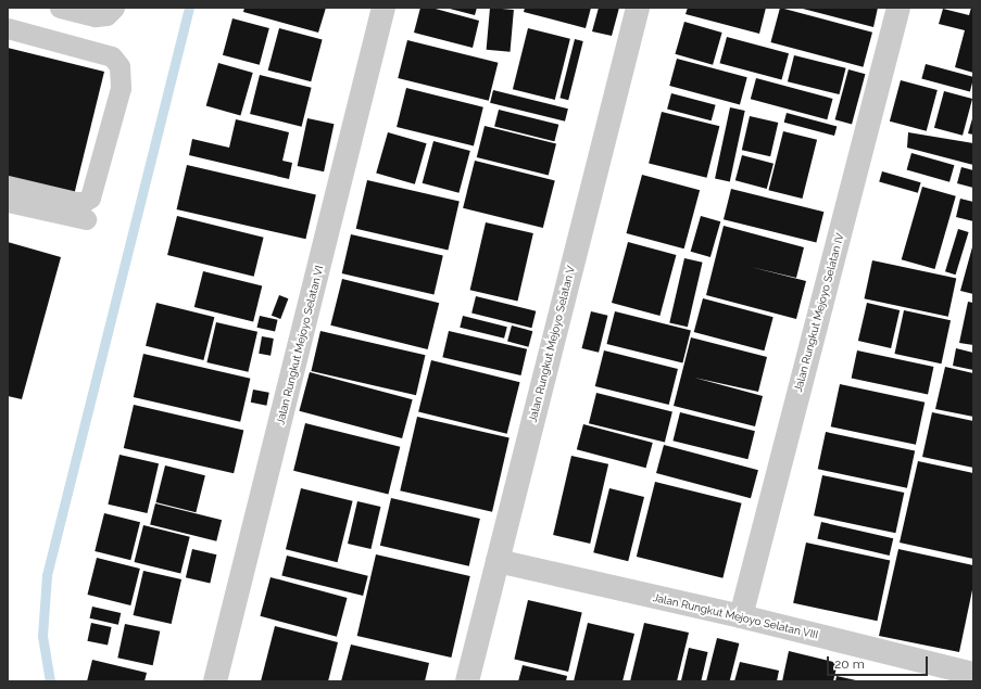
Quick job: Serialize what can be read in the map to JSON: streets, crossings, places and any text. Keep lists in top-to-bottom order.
{
  "streets": {
    "street": [
      "Jalan Rungkut Mejoyo Selatan IV",
      "Jalan Rungkut Mejoyo Selatan V",
      "Jalan Rungkut Mejoyo Selatan VI",
      "Jalan Rungkut Mejoyo Selatan VIII"
    ]
  },
  "crossings": [
    ["Jalan Rungkut Mejoyo Selatan IV", "Jalan Rungkut Mejoyo Selatan VIII"],
    ["Jalan Rungkut Mejoyo Selatan V", "Jalan Rungkut Mejoyo Selatan VIII"]
  ],
  "scale_bar": "20 m"
}
